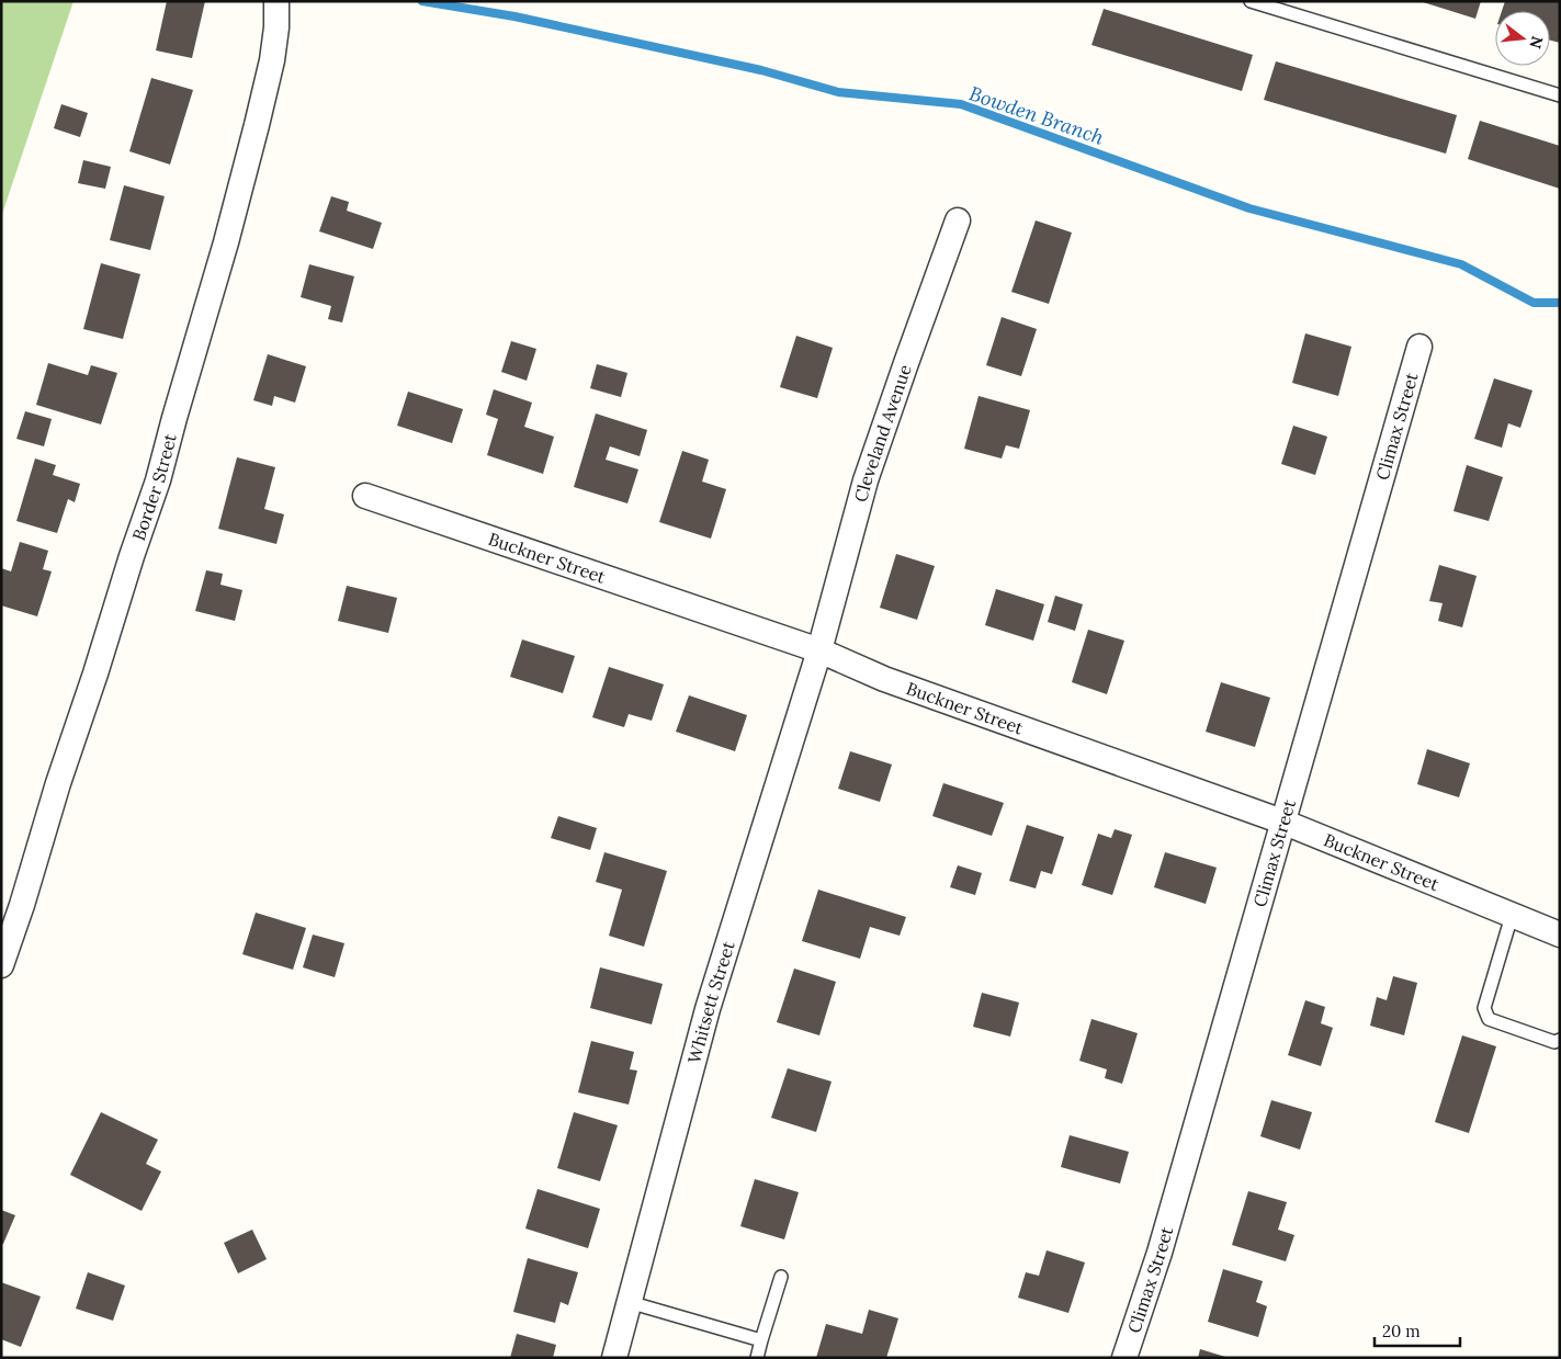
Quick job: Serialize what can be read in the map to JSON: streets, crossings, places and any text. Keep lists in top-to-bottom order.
{
  "streets": {
    "street": [
      "Climax Street",
      "Cleveland Avenue",
      "Border Street",
      "Buckner Street",
      "Whitsett Street"
    ]
  },
  "crossings": [
    ["Climax Street", "Buckner Street"],
    ["Cleveland Avenue", "Buckner Street"],
    ["Cleveland Avenue", "Whitsett Street"],
    ["Buckner Street", "Whitsett Street"]
  ],
  "water": ["Bowden Branch"],
  "scale_bar": "20 m",
  "north": "right"
}
